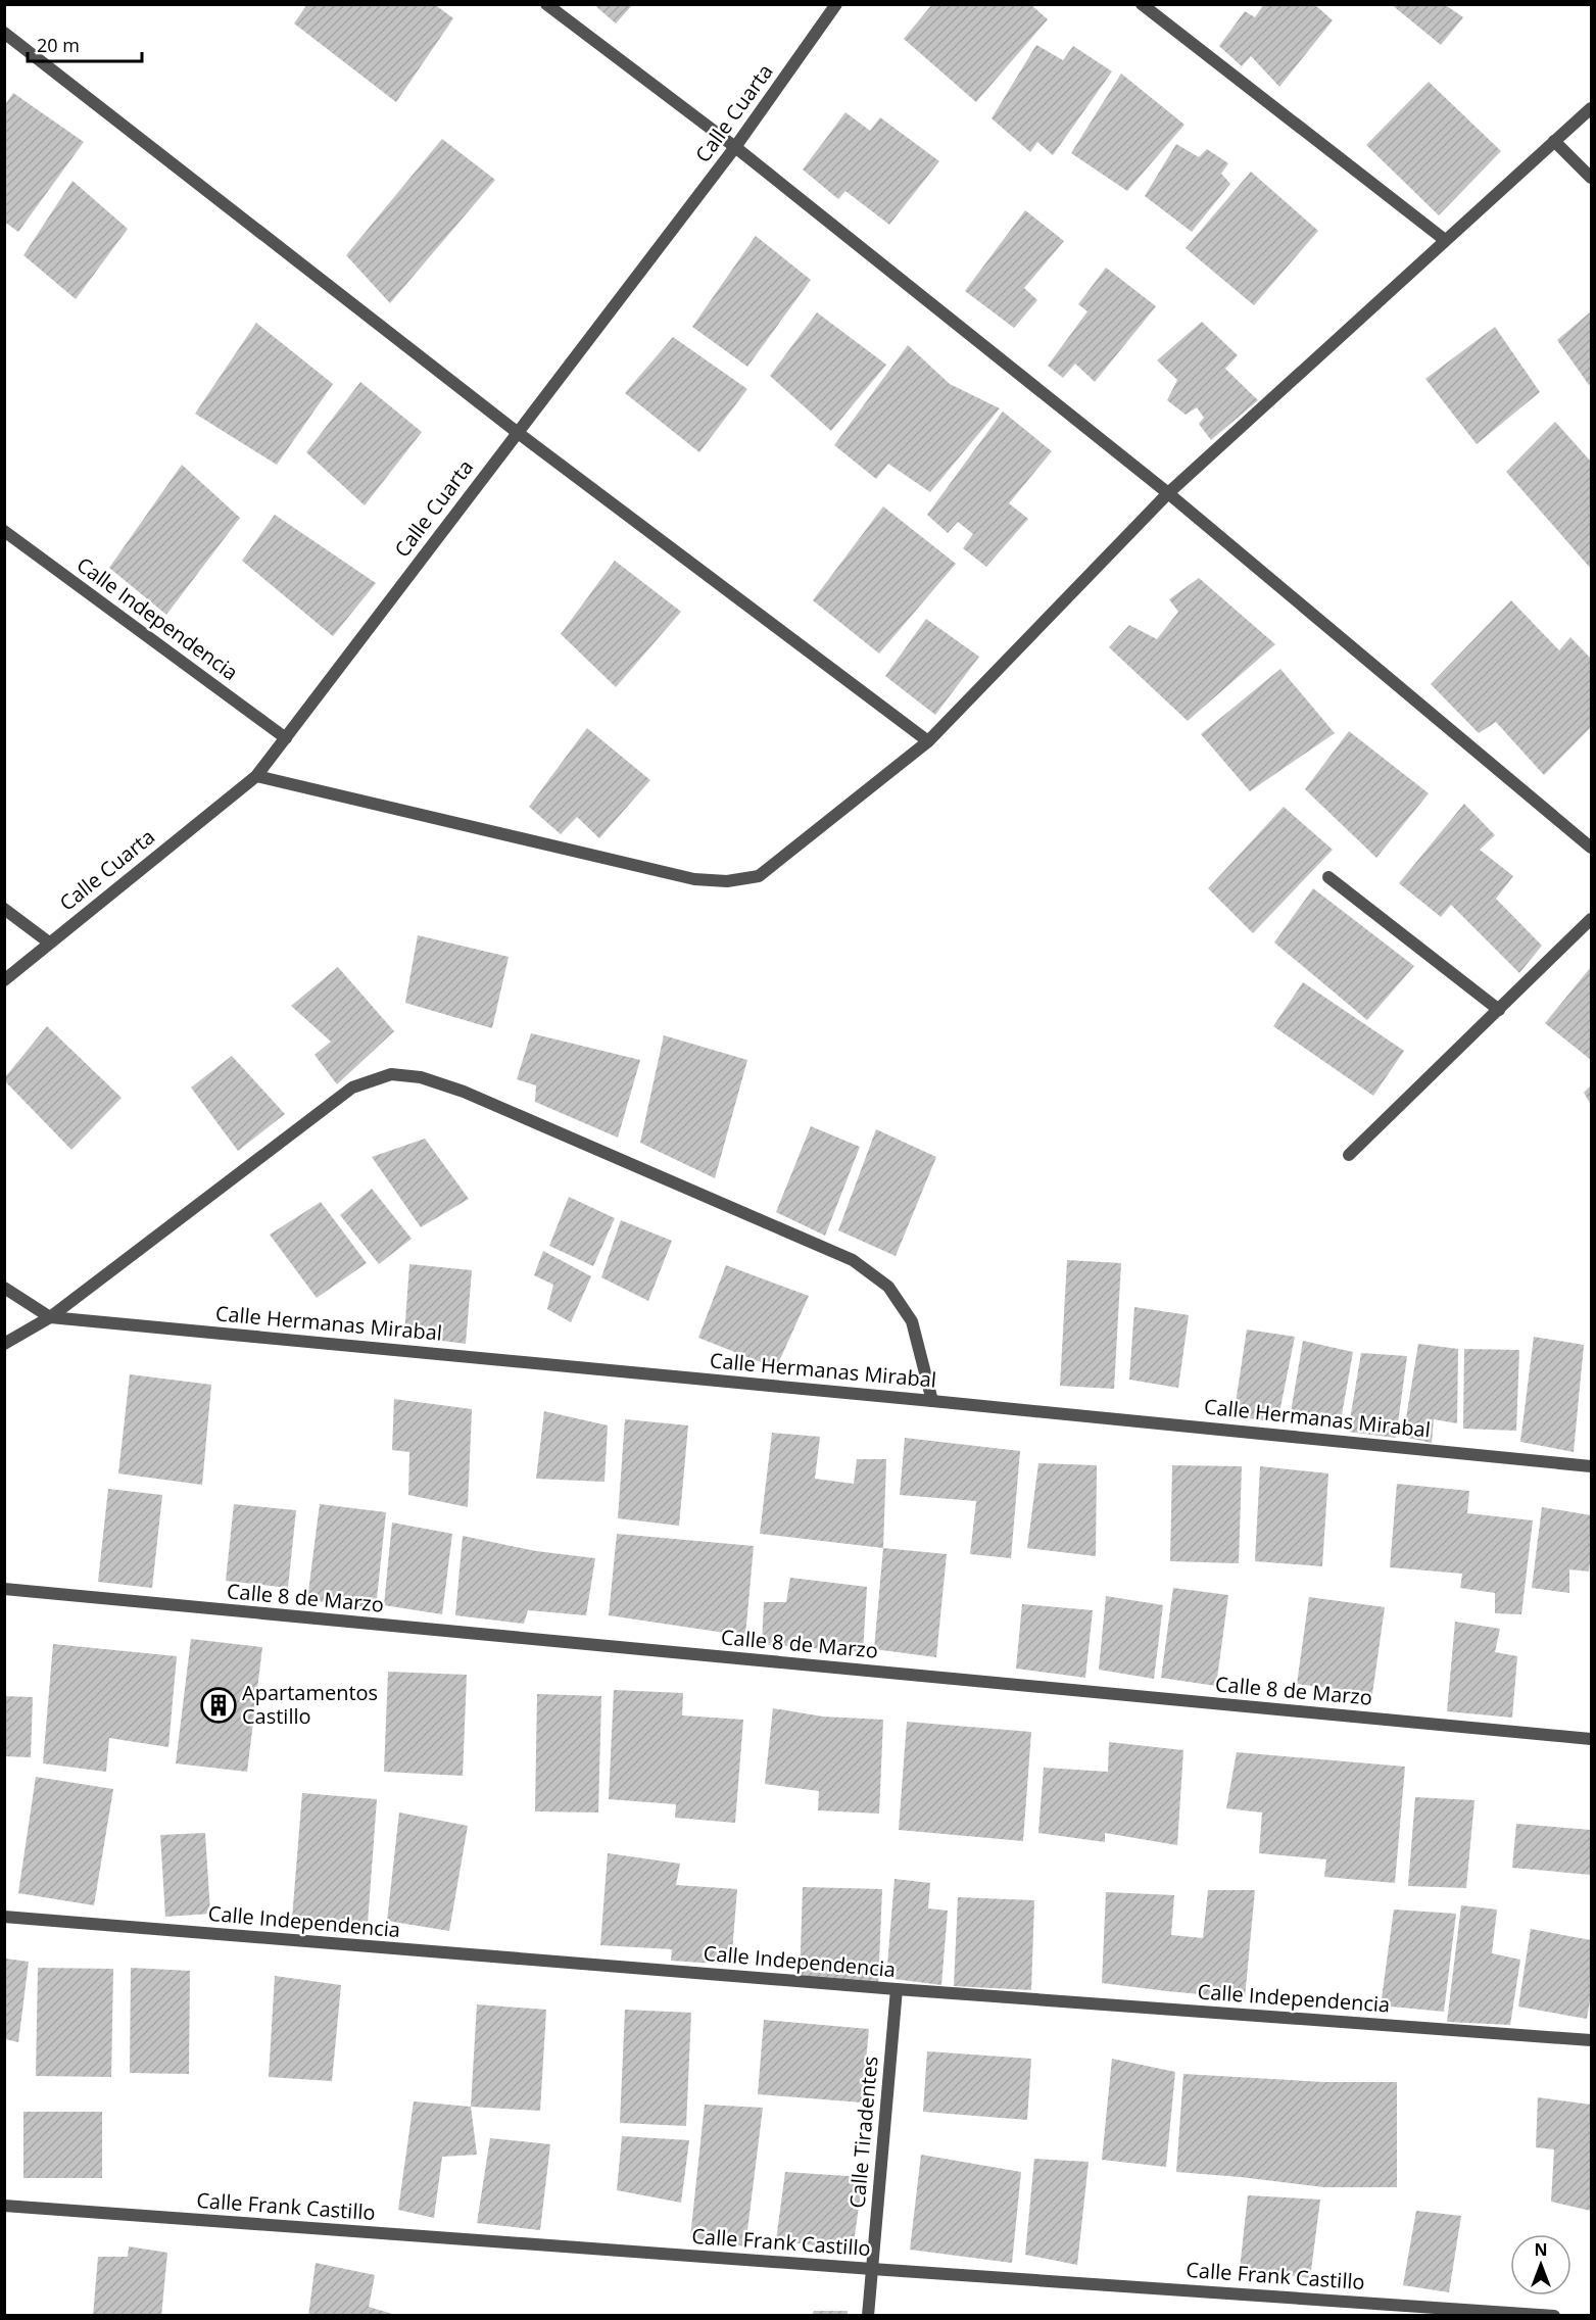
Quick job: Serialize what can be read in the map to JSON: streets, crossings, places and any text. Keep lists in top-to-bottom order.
{
  "streets": {
    "street": [
      "Calle Cuarta",
      "Calle Independencia",
      "Calle Hermanas Mirabal",
      "Calle 8 de Marzo",
      "Calle Tiradentes",
      "Calle Frank Castillo"
    ]
  },
  "crossings": [
    ["Calle Cuarta", "Calle Independencia"],
    ["Calle Independencia", "Calle Tiradentes"],
    ["Calle Tiradentes", "Calle Frank Castillo"]
  ],
  "places": {
    "building": ["Apartamentos Castillo"]
  },
  "scale_bar": "20 m",
  "north": "top"
}
